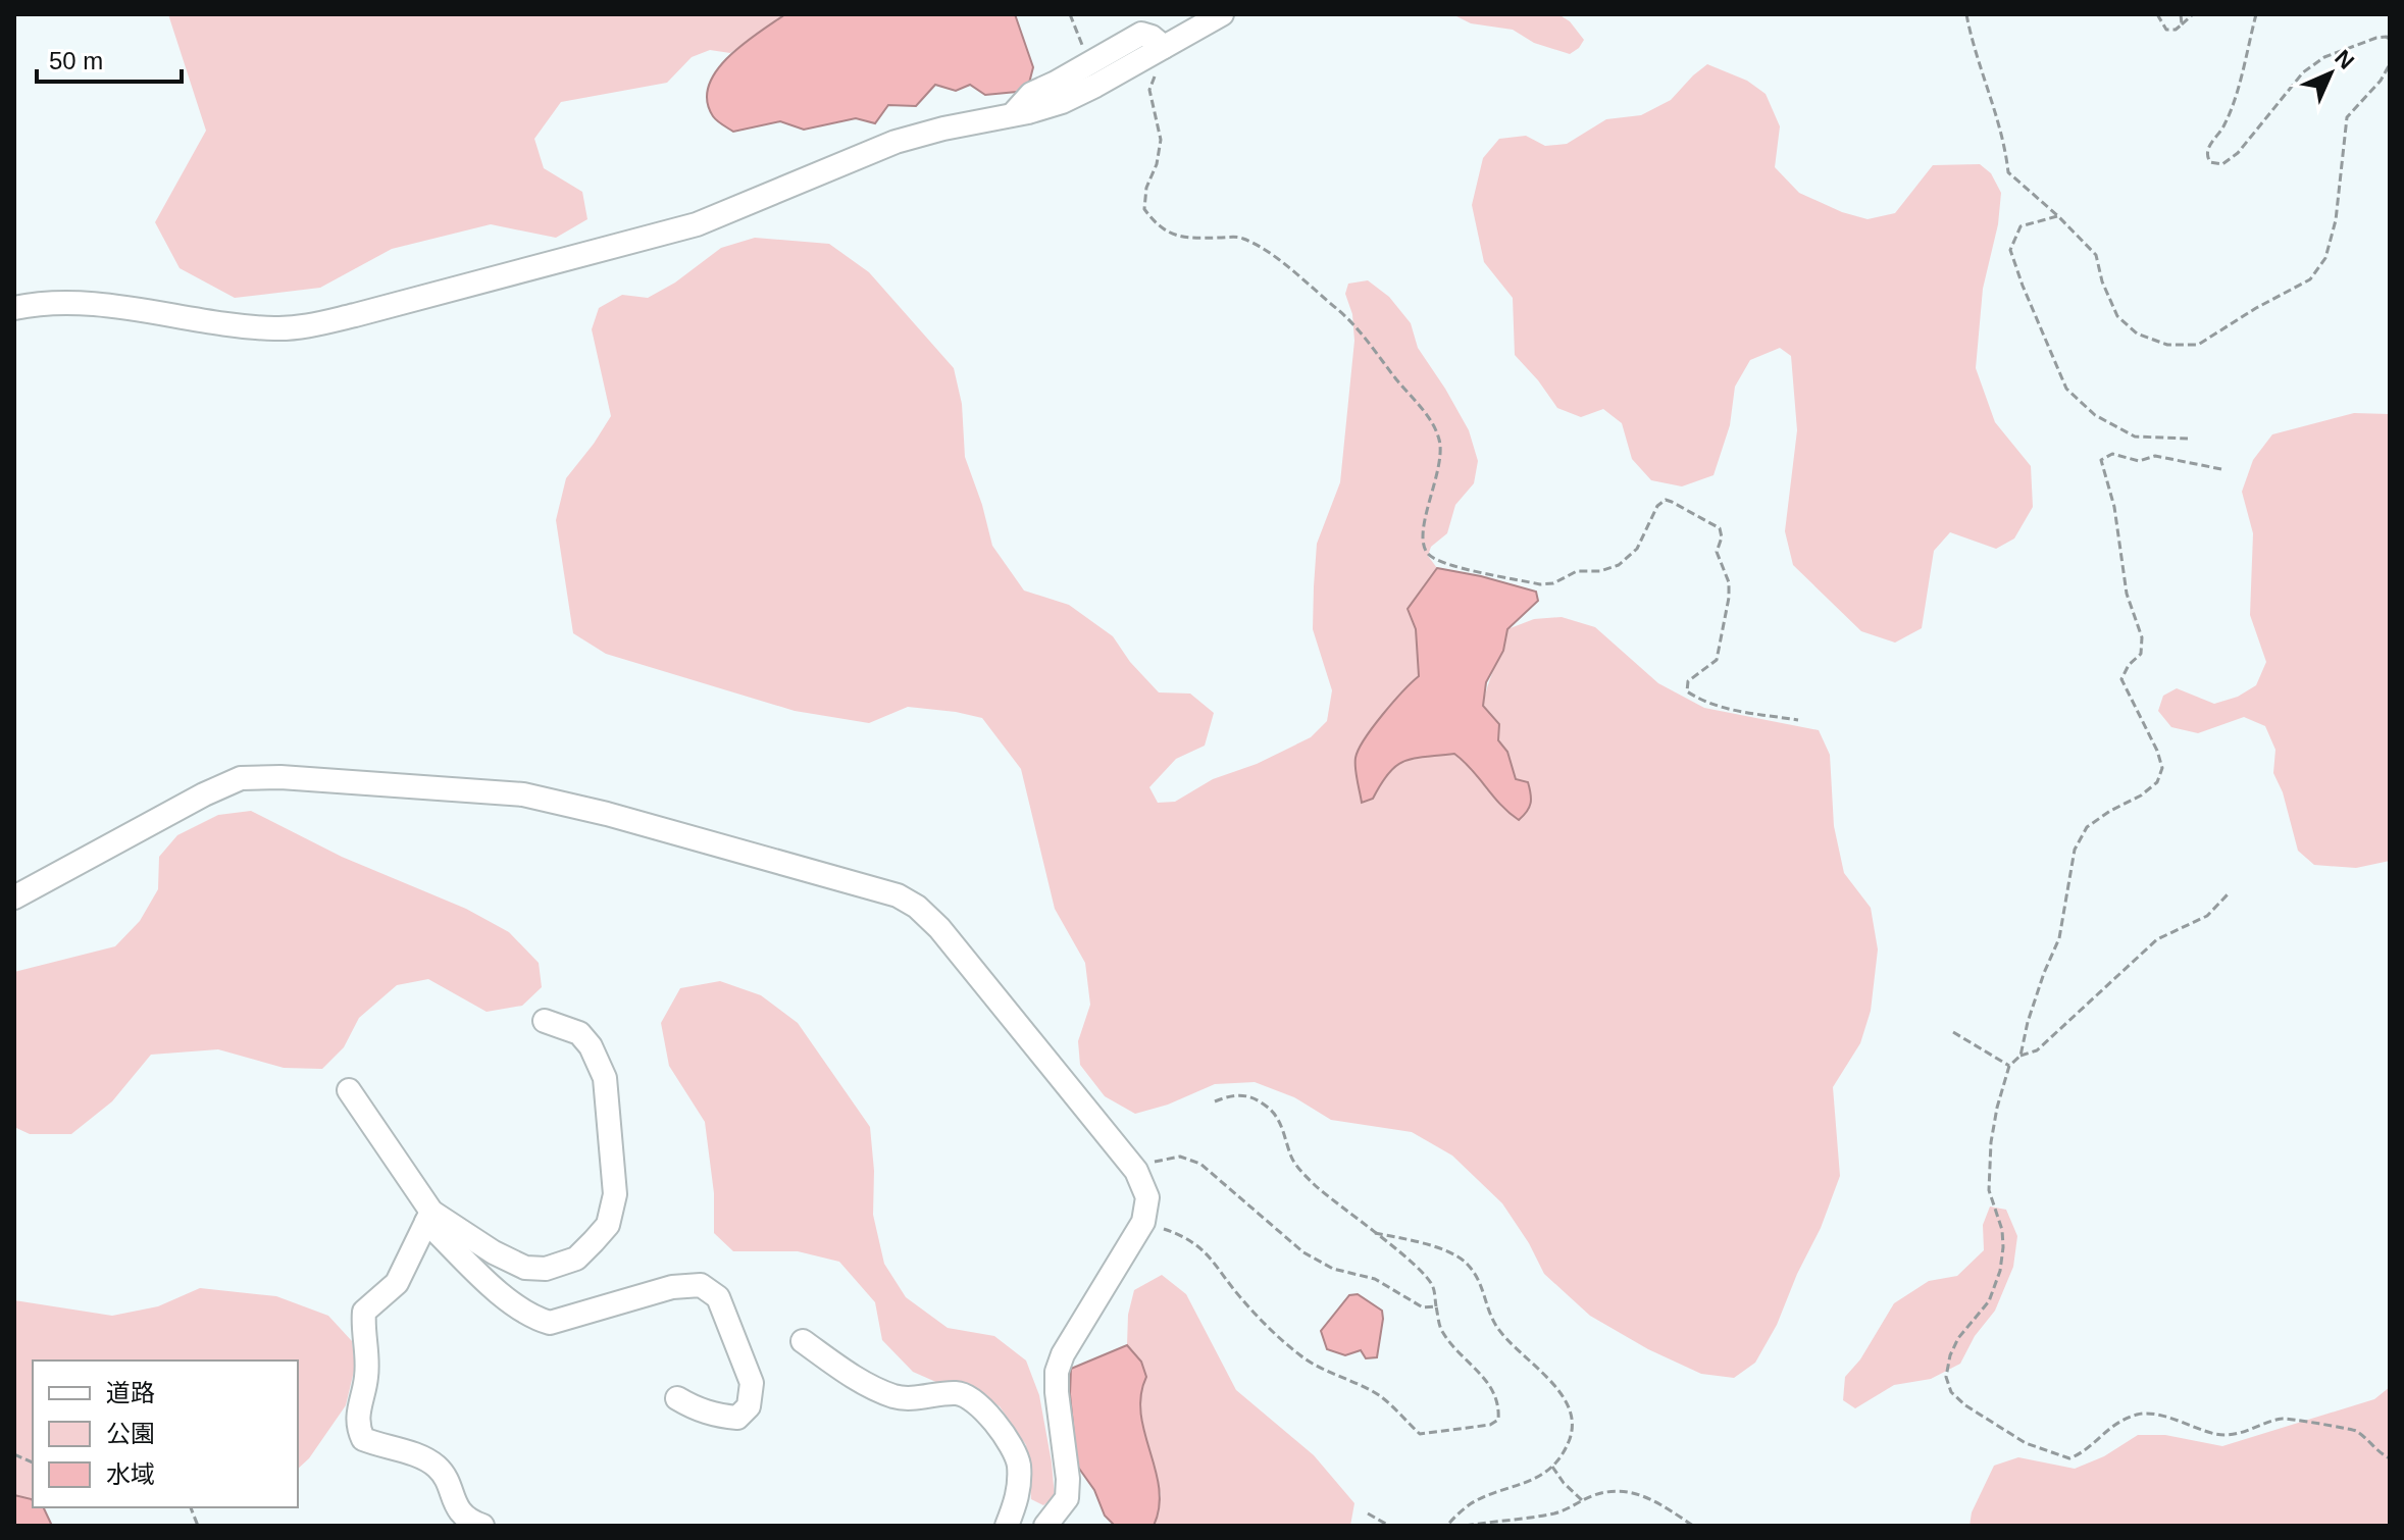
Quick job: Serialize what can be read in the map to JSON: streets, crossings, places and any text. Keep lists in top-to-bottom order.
{
  "legend": ["道路", "公園", "水域"],
  "scale_bar": "50 m",
  "north": "top right"
}
